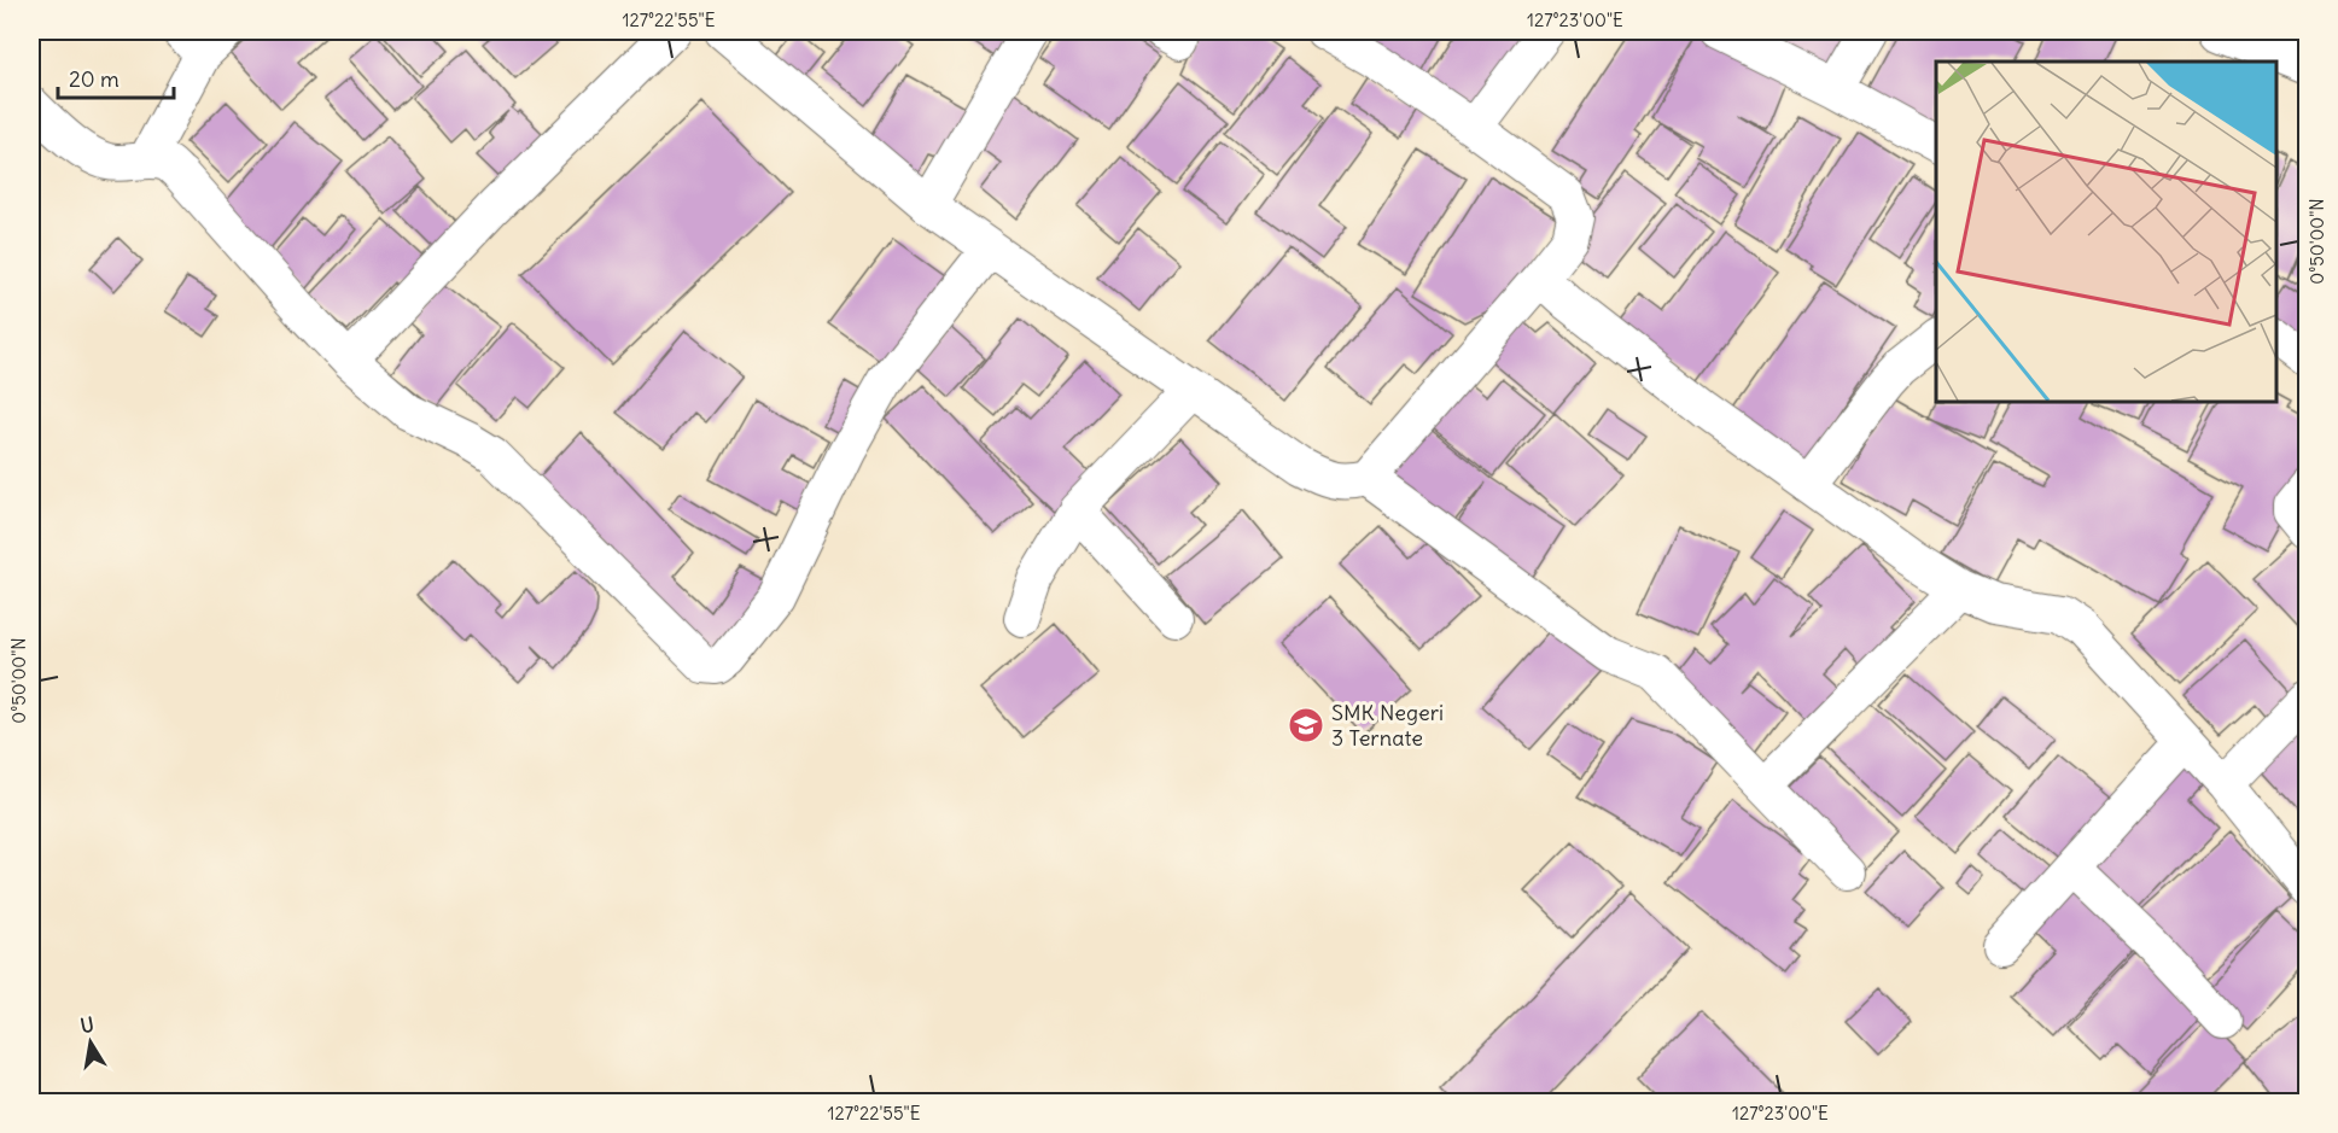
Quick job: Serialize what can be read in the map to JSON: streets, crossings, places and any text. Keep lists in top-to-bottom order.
{
  "places": {
    "school or university": ["SMK Negeri 3 Ternate"]
  },
  "scale_bar": "20 m",
  "north": "top",
  "coordinates": ["127°22'55\"E", "127°23'00\"E", "0°50'00\"N"]
}
